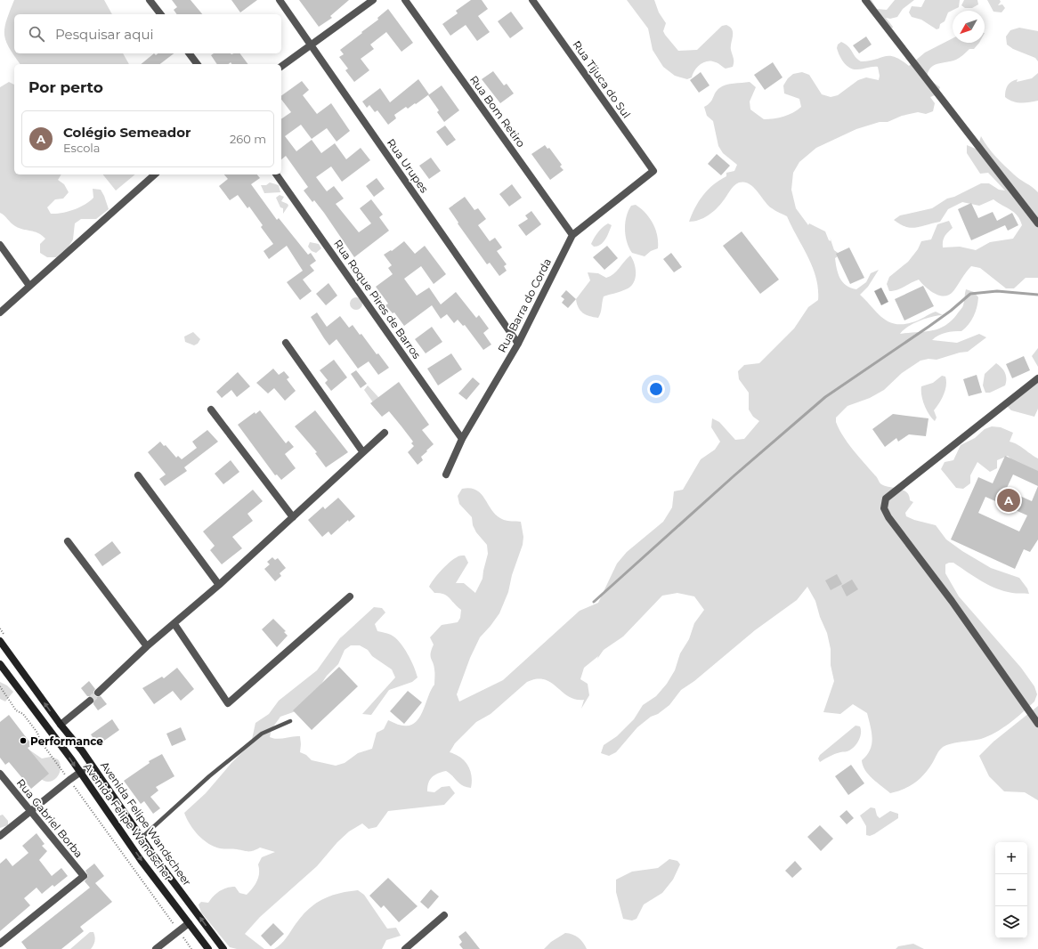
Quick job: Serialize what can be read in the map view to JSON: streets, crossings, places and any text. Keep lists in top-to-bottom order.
{
  "streets": {
    "main road": ["Avenida Felipe Wandscher", "Avenida Felipe Wandscheer"],
    "street": [
      "Rua Tijuca do Sul",
      "Rua Bom Retiro",
      "Rua Urupes",
      "Rua Roque Pires de Barros",
      "Rua Barra do Corda",
      "Rua Gabriel Borba"
    ]
  },
  "crossings": [
    ["Rua Tijuca do Sul", "Rua Barra do Corda"],
    ["Rua Bom Retiro", "Rua Barra do Corda"],
    ["Rua Urupes", "Rua Barra do Corda"],
    ["Rua Roque Pires de Barros", "Rua Barra do Corda"]
  ],
  "one_way": ["Avenida Felipe Wandscher", "Avenida Felipe Wandscheer"],
  "places": ["Performance"],
  "north": "bottom left",
  "page": {
    "search": "Pesquisar aqui",
    "heading": "Por perto",
    "list": [
      {
        "mark": "A",
        "name": "Colégio Semeador",
        "note": "Escola",
        "value": "260 m"
      }
    ],
    "pins": "A",
    "map_buttons": ["+", "−"]
  }
}
